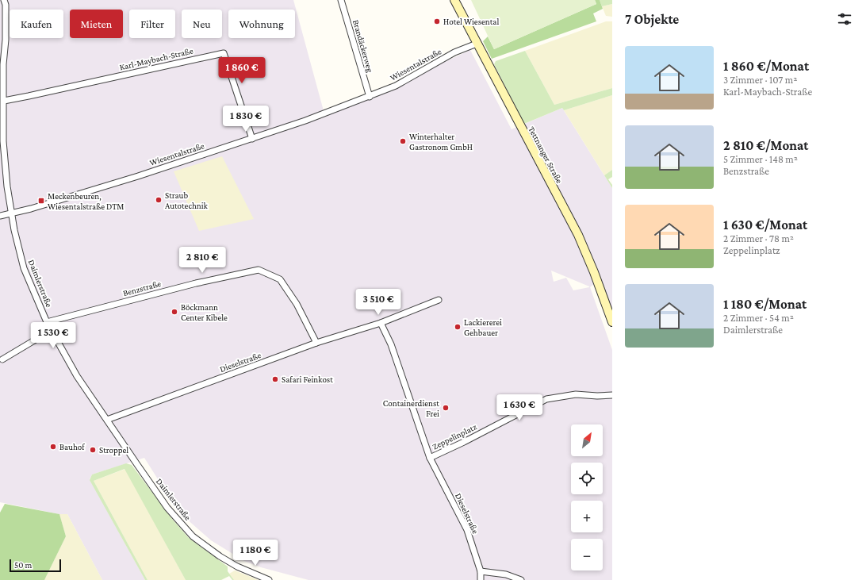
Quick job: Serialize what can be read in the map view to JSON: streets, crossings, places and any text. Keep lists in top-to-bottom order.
{
  "streets": {
    "main road": ["Tettnanger Straße"],
    "street": [
      "Brandäckerweg",
      "Karl-Maybach-Straße",
      "Wiesentalstraße",
      "Daimlerstraße",
      "Benzstraße",
      "Dieselstraße",
      "Zeppelinplatz"
    ]
  },
  "crossings": [
    ["Brandäckerweg", "Wiesentalstraße"],
    ["Karl-Maybach-Straße", "Wiesentalstraße"],
    ["Karl-Maybach-Straße", "Daimlerstraße"],
    ["Wiesentalstraße", "Tettnanger Straße"],
    ["Wiesentalstraße", "Daimlerstraße"],
    ["Daimlerstraße", "Benzstraße"],
    ["Daimlerstraße", "Dieselstraße"],
    ["Benzstraße", "Dieselstraße"],
    ["Dieselstraße", "Zeppelinplatz"]
  ],
  "places": {
    "other": [
      "Hotel Wiesental",
      "Winterhalter Gastronom GmbH",
      "Straub Autotechnik",
      "Böckmann Center Kibele",
      "Lackiererei Gehbauer",
      "Safari Feinkost",
      "Containerdienst Frei",
      "Bauhof",
      "Stroppel"
    ],
    "transit": ["Meckenbeuren, Wiesentalstraße DTM"]
  },
  "scale_bar": "50 m",
  "north": "top right",
  "page": {
    "heading": "7 Objekte",
    "chip": [
      "Kaufen",
      "Mieten",
      "Filter",
      "Neu",
      "Wohnung"
    ],
    "list": [
      {
        "name": "1 860 €/Monat",
        "note": "3 Zimmer · 107 m² · Karl-Maybach-Straße"
      },
      {
        "name": "2 810 €/Monat",
        "note": "5 Zimmer · 148 m² · Benzstraße"
      },
      {
        "name": "1 630 €/Monat",
        "note": "2 Zimmer · 78 m² · Zeppelinplatz"
      },
      {
        "name": "1 180 €/Monat",
        "note": "2 Zimmer · 54 m² · Daimlerstraße"
      }
    ],
    "price": [
      "1 860 €",
      "1 830 €",
      "2 810 €",
      "3 510 €",
      "1 530 €",
      "1 630 €",
      "1 180 €"
    ],
    "map_buttons": ["+", "−"],
    "scale": "50 m"
  }
}
